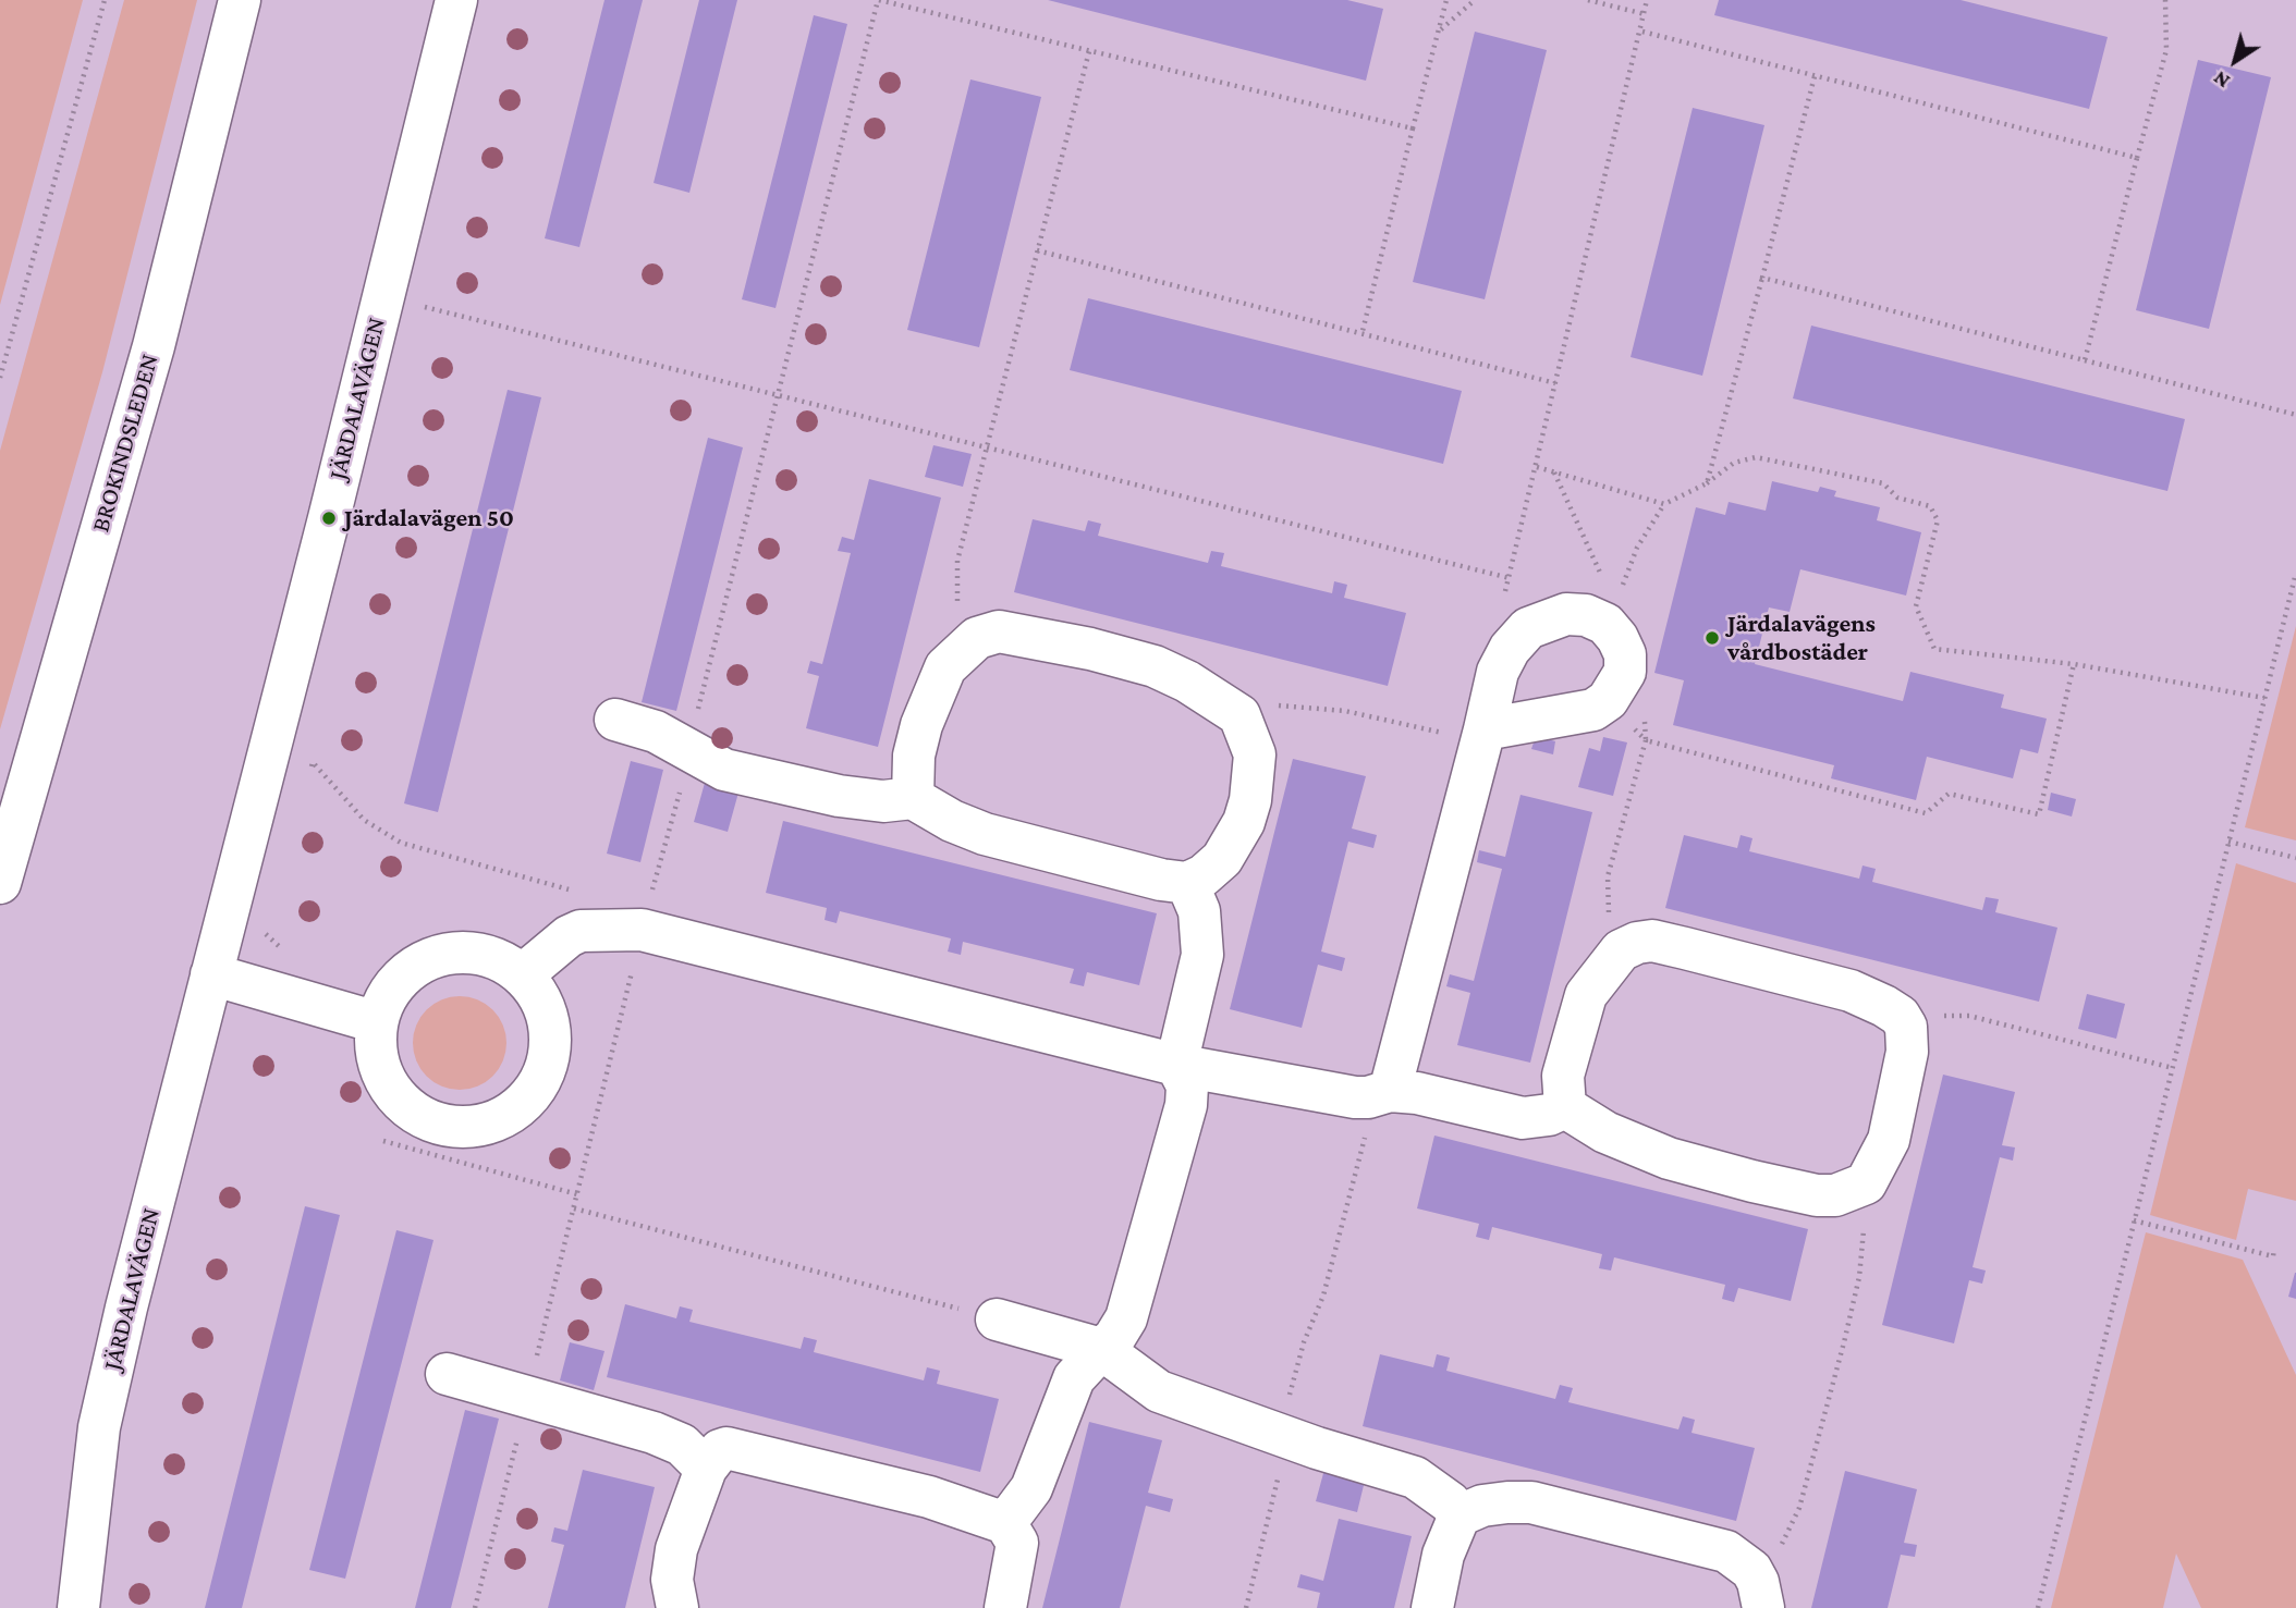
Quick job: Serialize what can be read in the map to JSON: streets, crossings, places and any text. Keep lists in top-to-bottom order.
{
  "streets": {
    "street": ["JÄRDALAVÄGEN", "BROKINDSLEDEN"]
  },
  "places": ["Järdalavägen 50", "Järdalavägens vårdbostäder"],
  "north": "bottom left"
}
